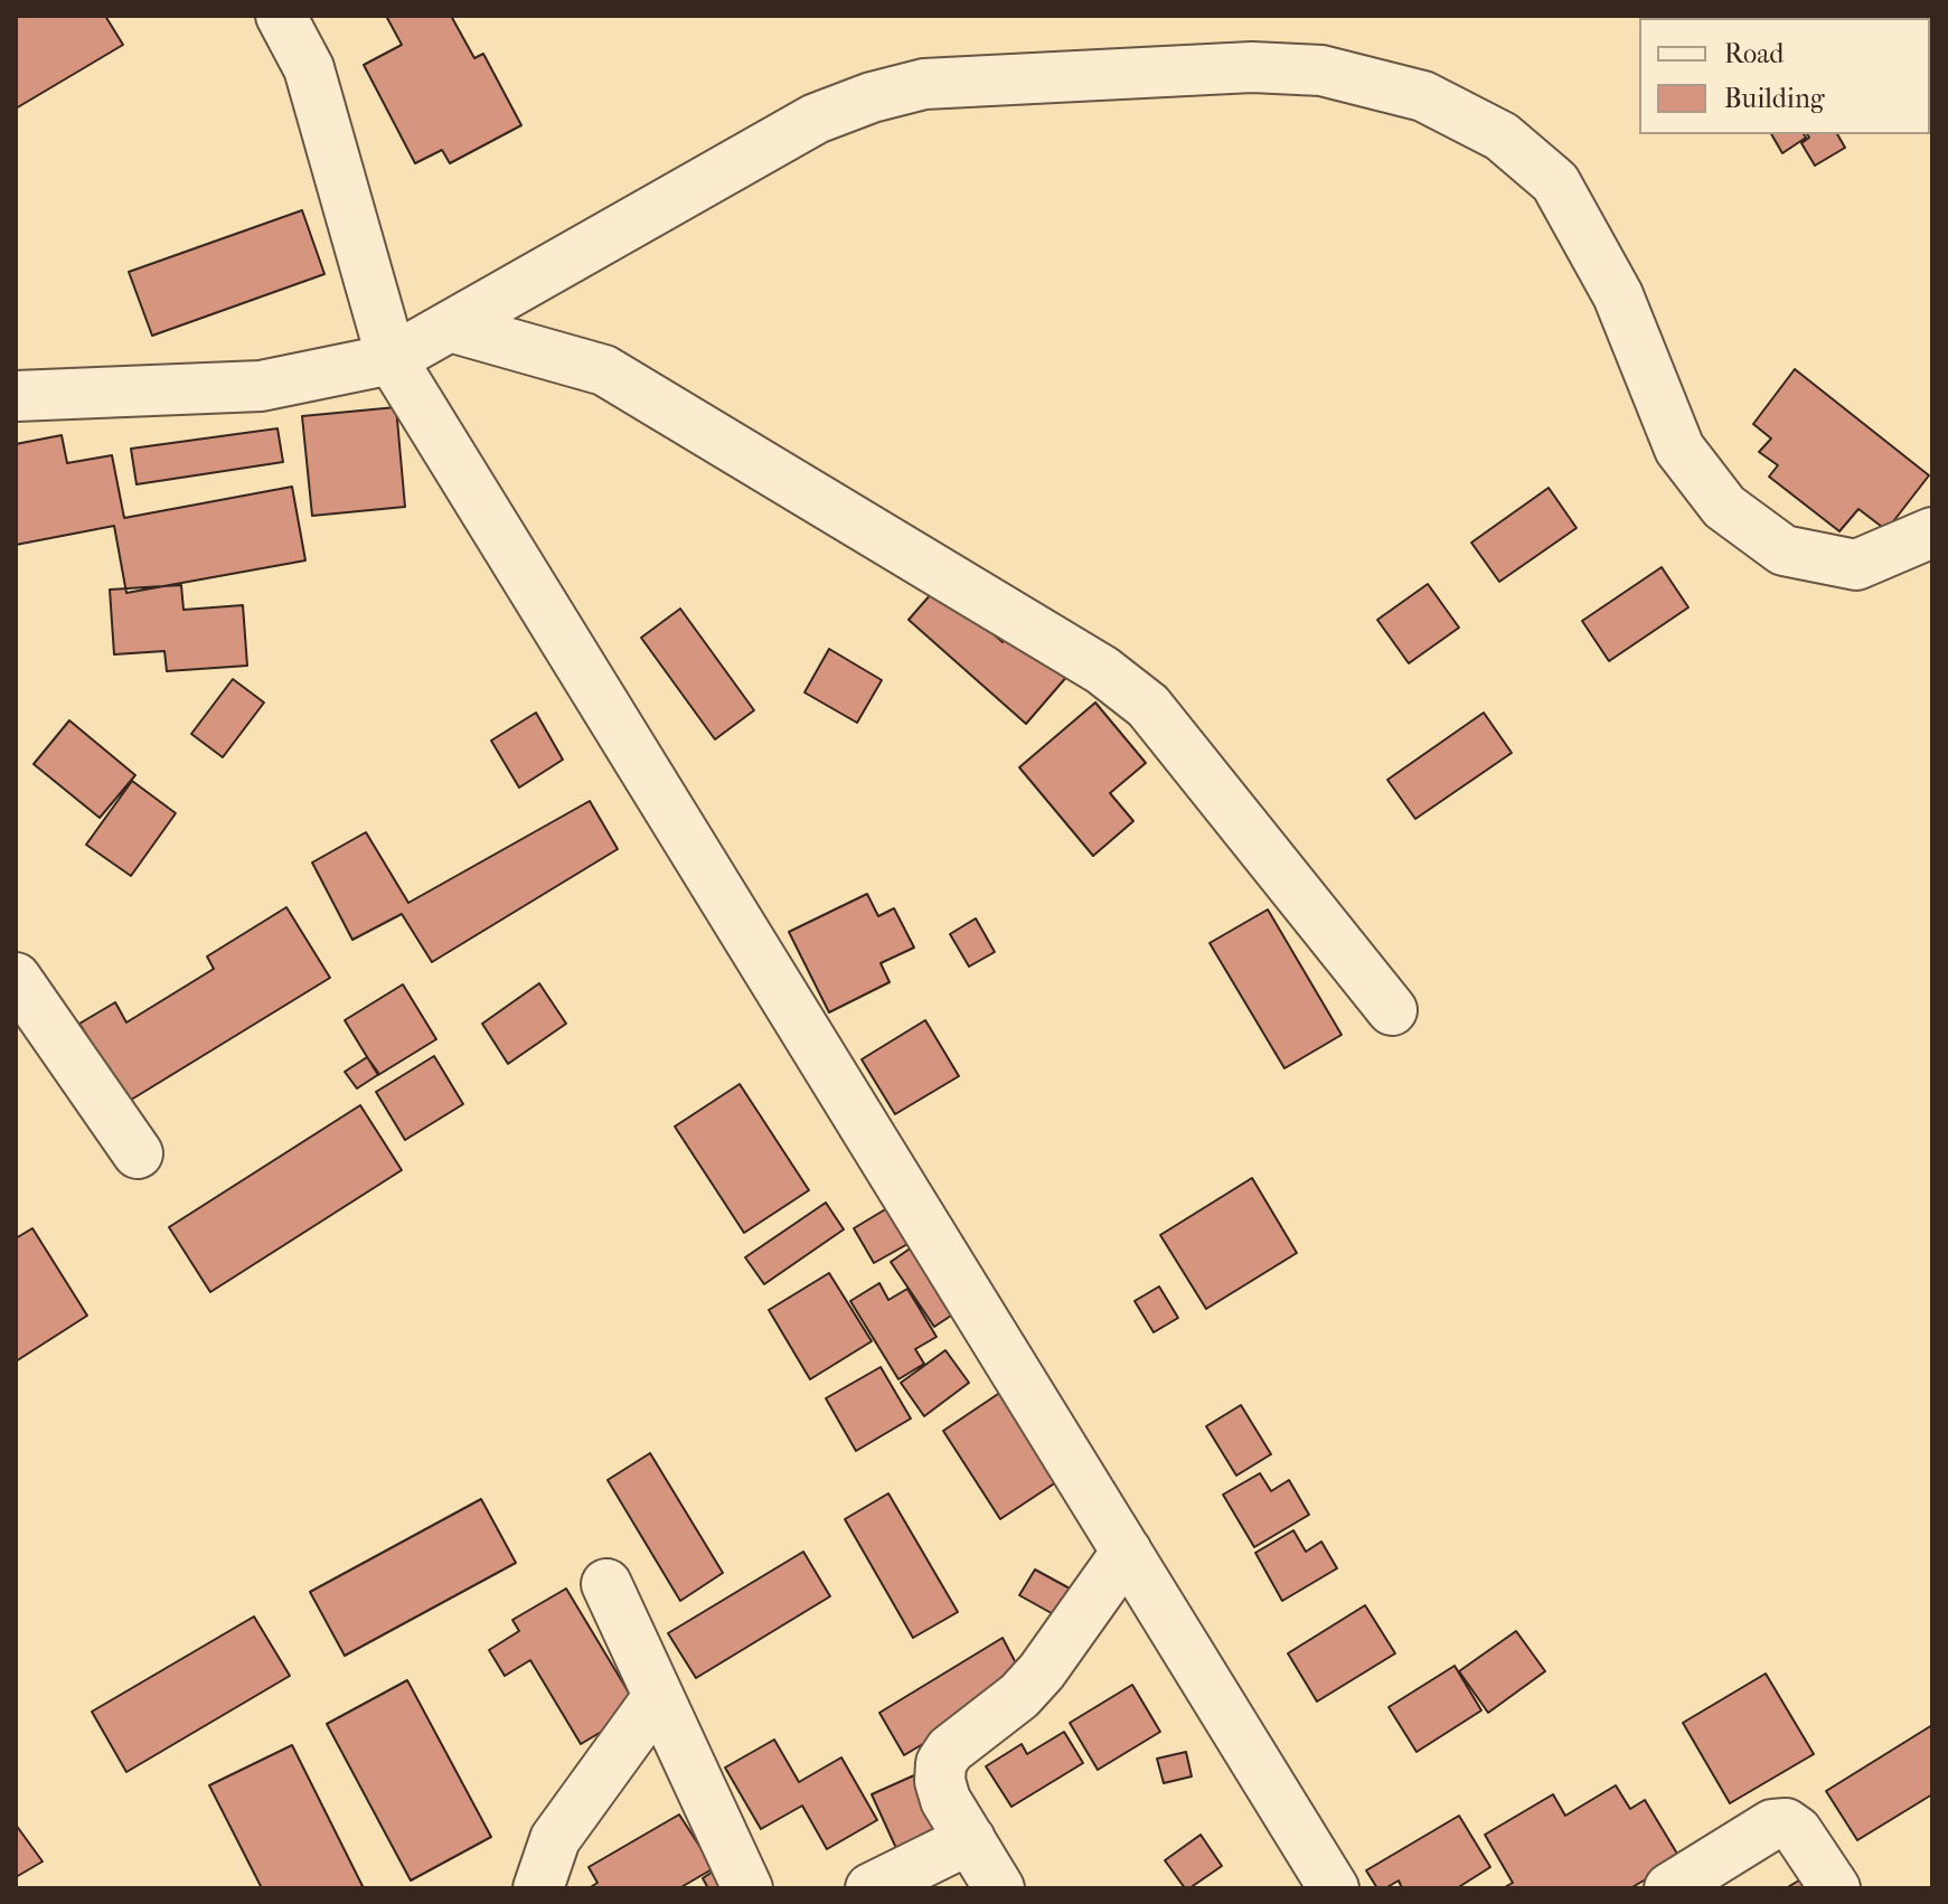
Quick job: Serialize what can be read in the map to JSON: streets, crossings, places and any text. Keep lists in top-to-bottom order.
{
  "legend": ["Road", "Building"]
}
